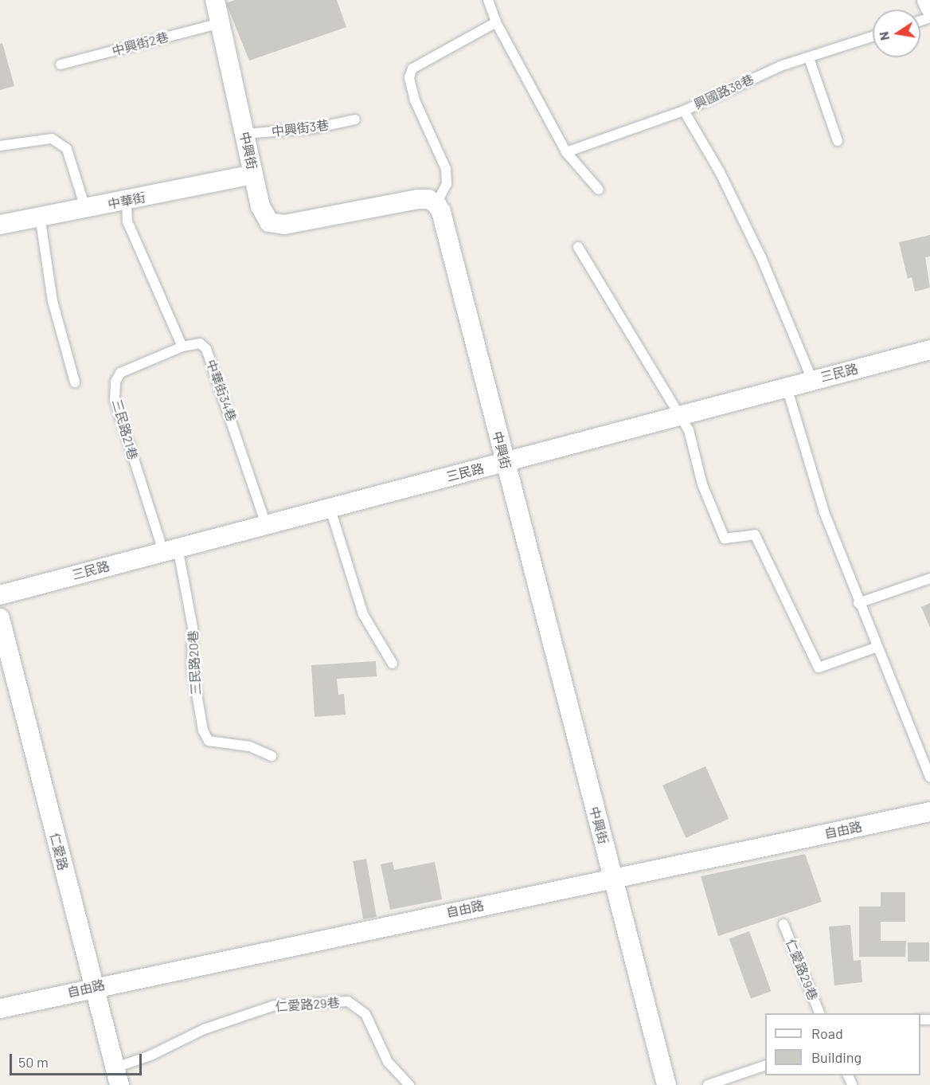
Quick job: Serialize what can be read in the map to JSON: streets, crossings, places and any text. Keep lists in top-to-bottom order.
{
  "streets": {
    "street": [
      "中興街",
      "中華街",
      "三民路",
      "自由路",
      "仁愛路"
    ],
    "lane": [
      "中興街2巷",
      "興國路38巷",
      "中興街3巷",
      "中華街34巷",
      "三民路21巷",
      "三民路20巷",
      "仁愛路29巷"
    ]
  },
  "crossings": [
    ["中興街2巷", "中興街"],
    ["中興街3巷", "中興街"],
    ["中興街", "中華街"],
    ["中興街", "三民路"],
    ["中興街", "自由路"],
    ["三民路", "中華街34巷"],
    ["三民路", "三民路21巷"],
    ["三民路", "三民路20巷"],
    ["中華街34巷", "三民路21巷"],
    ["三民路21巷", "三民路20巷"],
    ["自由路", "仁愛路"],
    ["仁愛路", "仁愛路29巷"]
  ],
  "legend": ["Road", "Building"],
  "scale_bar": "50 m",
  "north": "left"
}
